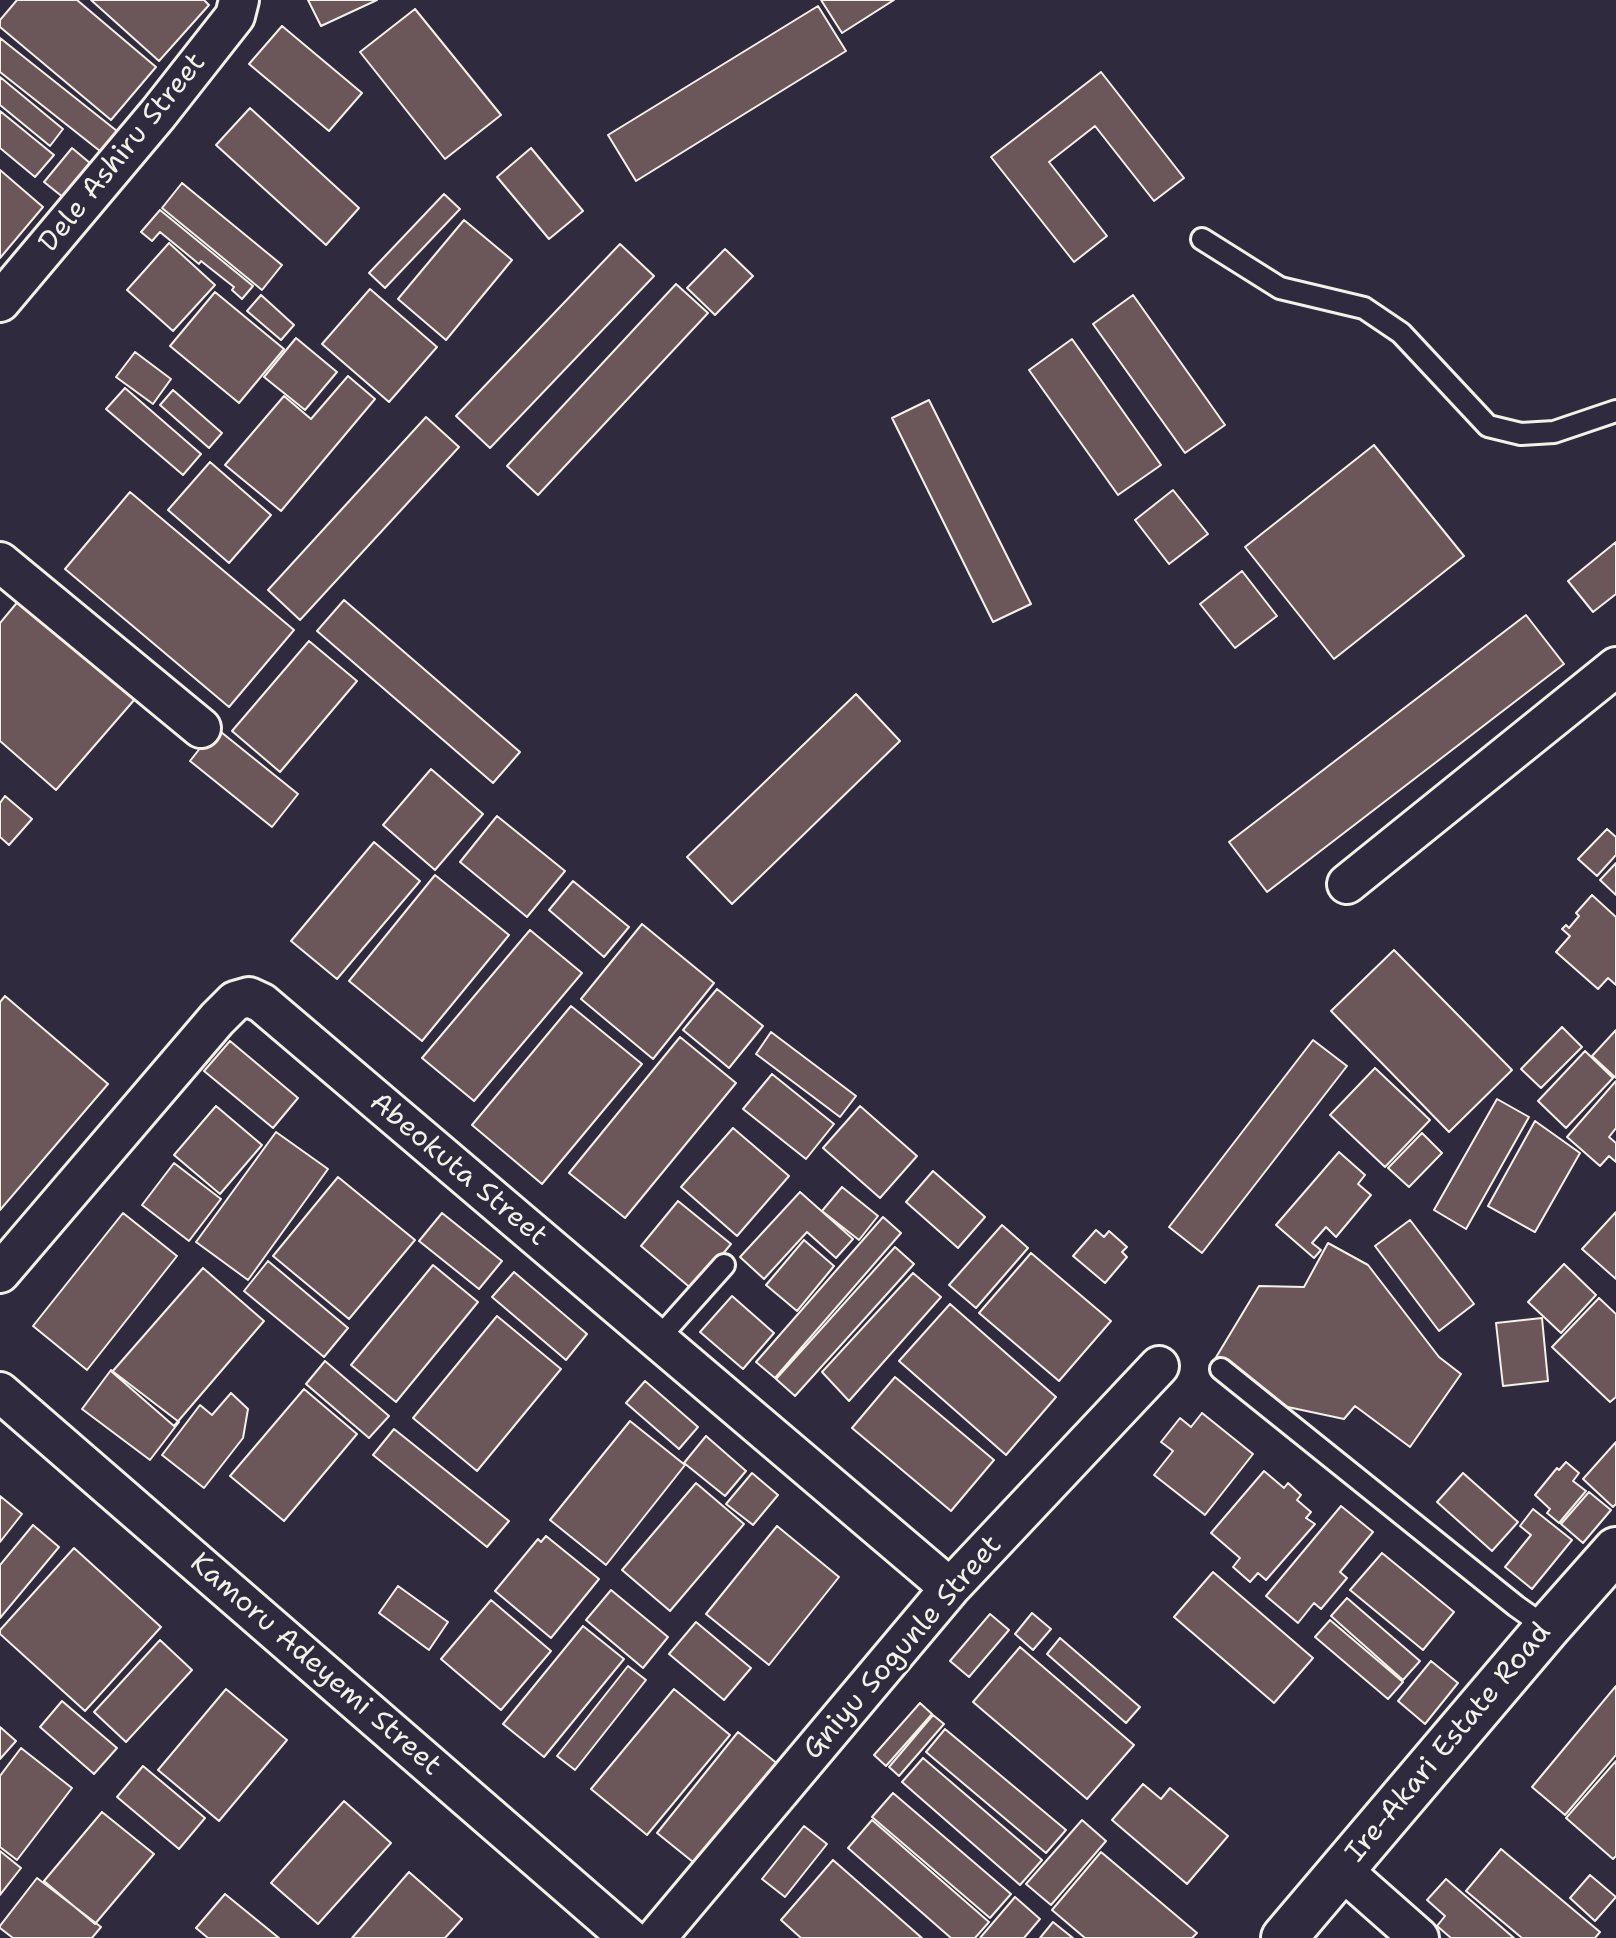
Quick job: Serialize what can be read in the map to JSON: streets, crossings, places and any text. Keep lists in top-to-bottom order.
{
  "streets": {
    "street": [
      "Dele Ashiru Street",
      "Abeokuta Street",
      "Gniyu Sogunle Street",
      "Kamoru Adeyemi Street",
      "Ire-Akari Estate Road"
    ]
  },
  "crossings": [
    ["Abeokuta Street", "Gniyu Sogunle Street"]
  ]
}
